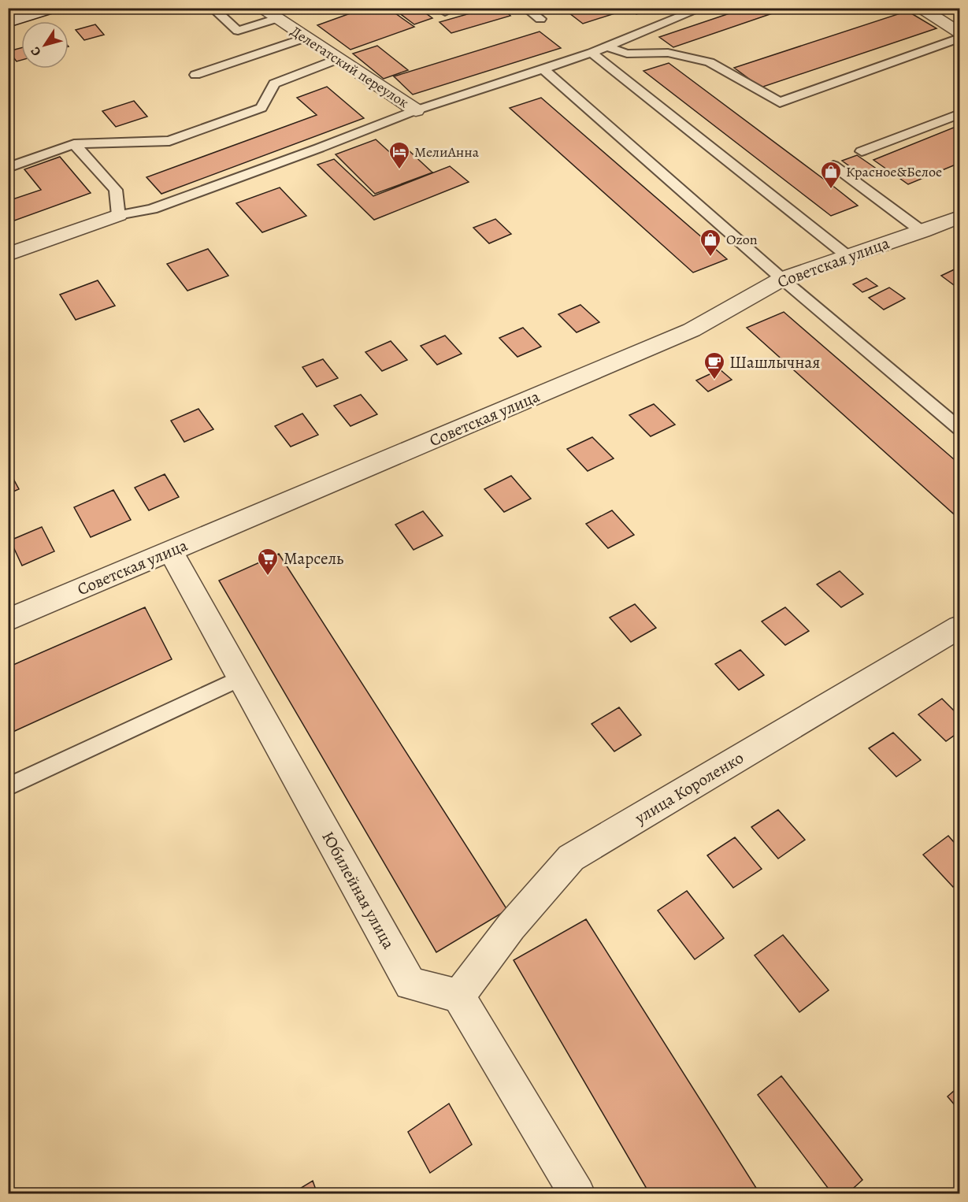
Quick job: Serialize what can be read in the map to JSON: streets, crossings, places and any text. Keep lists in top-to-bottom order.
{
  "streets": {
    "street": [
      "Делегатский переулок",
      "Советская улица",
      "улица Короленко",
      "Юбилейная улица"
    ]
  },
  "crossings": [
    ["Советская улица", "Юбилейная улица"],
    ["улица Короленко", "Юбилейная улица"]
  ],
  "places": {
    "hotel": ["МелиАнна"],
    "shop": ["Красное&Белое", "Ozon"],
    "cafe": ["Шашлычная"],
    "supermarket": ["Марсель"]
  },
  "north": "bottom left"
}
